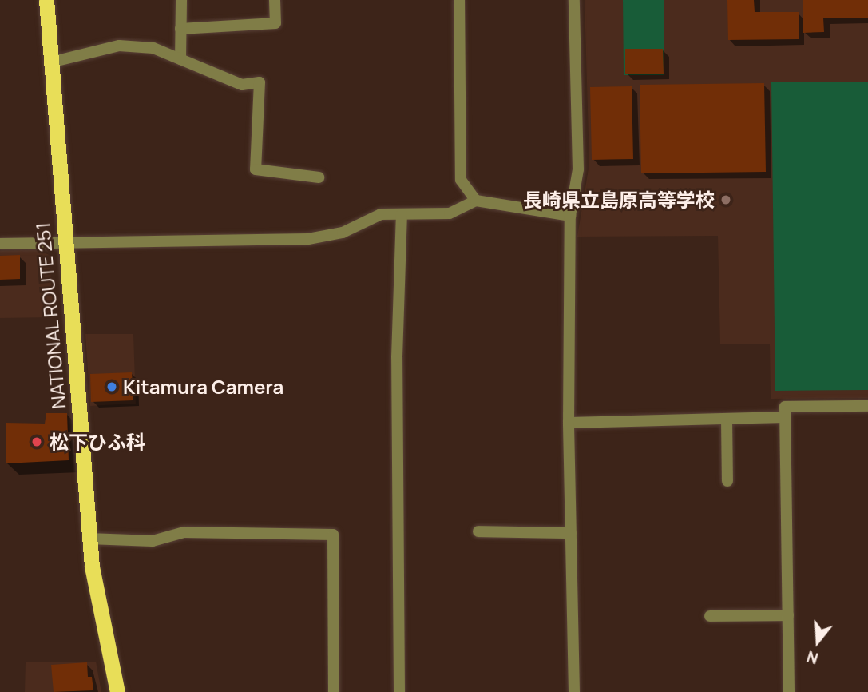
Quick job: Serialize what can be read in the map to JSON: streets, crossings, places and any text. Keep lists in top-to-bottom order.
{
  "streets": {
    "highway": ["NATIONAL ROUTE 251"]
  },
  "places": ["長崎県立島原高等学校", "Kitamura Camera", "松下ひふ科"],
  "north": "bottom"
}
